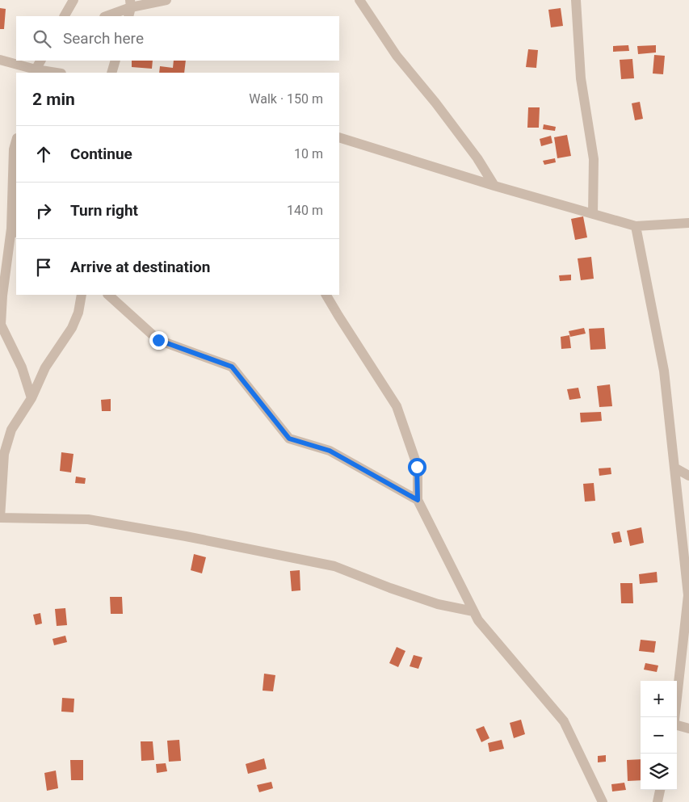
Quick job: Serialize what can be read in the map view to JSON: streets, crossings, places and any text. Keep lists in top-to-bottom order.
{
  "page": {
    "search": "Search here",
    "heading": ["2 min", "Walk · 150 m"],
    "list": [
      ["Continue", "10 m"],
      ["Turn right", "140 m"],
      "Arrive at destination"
    ],
    "map_buttons": ["+", "−"]
  }
}
